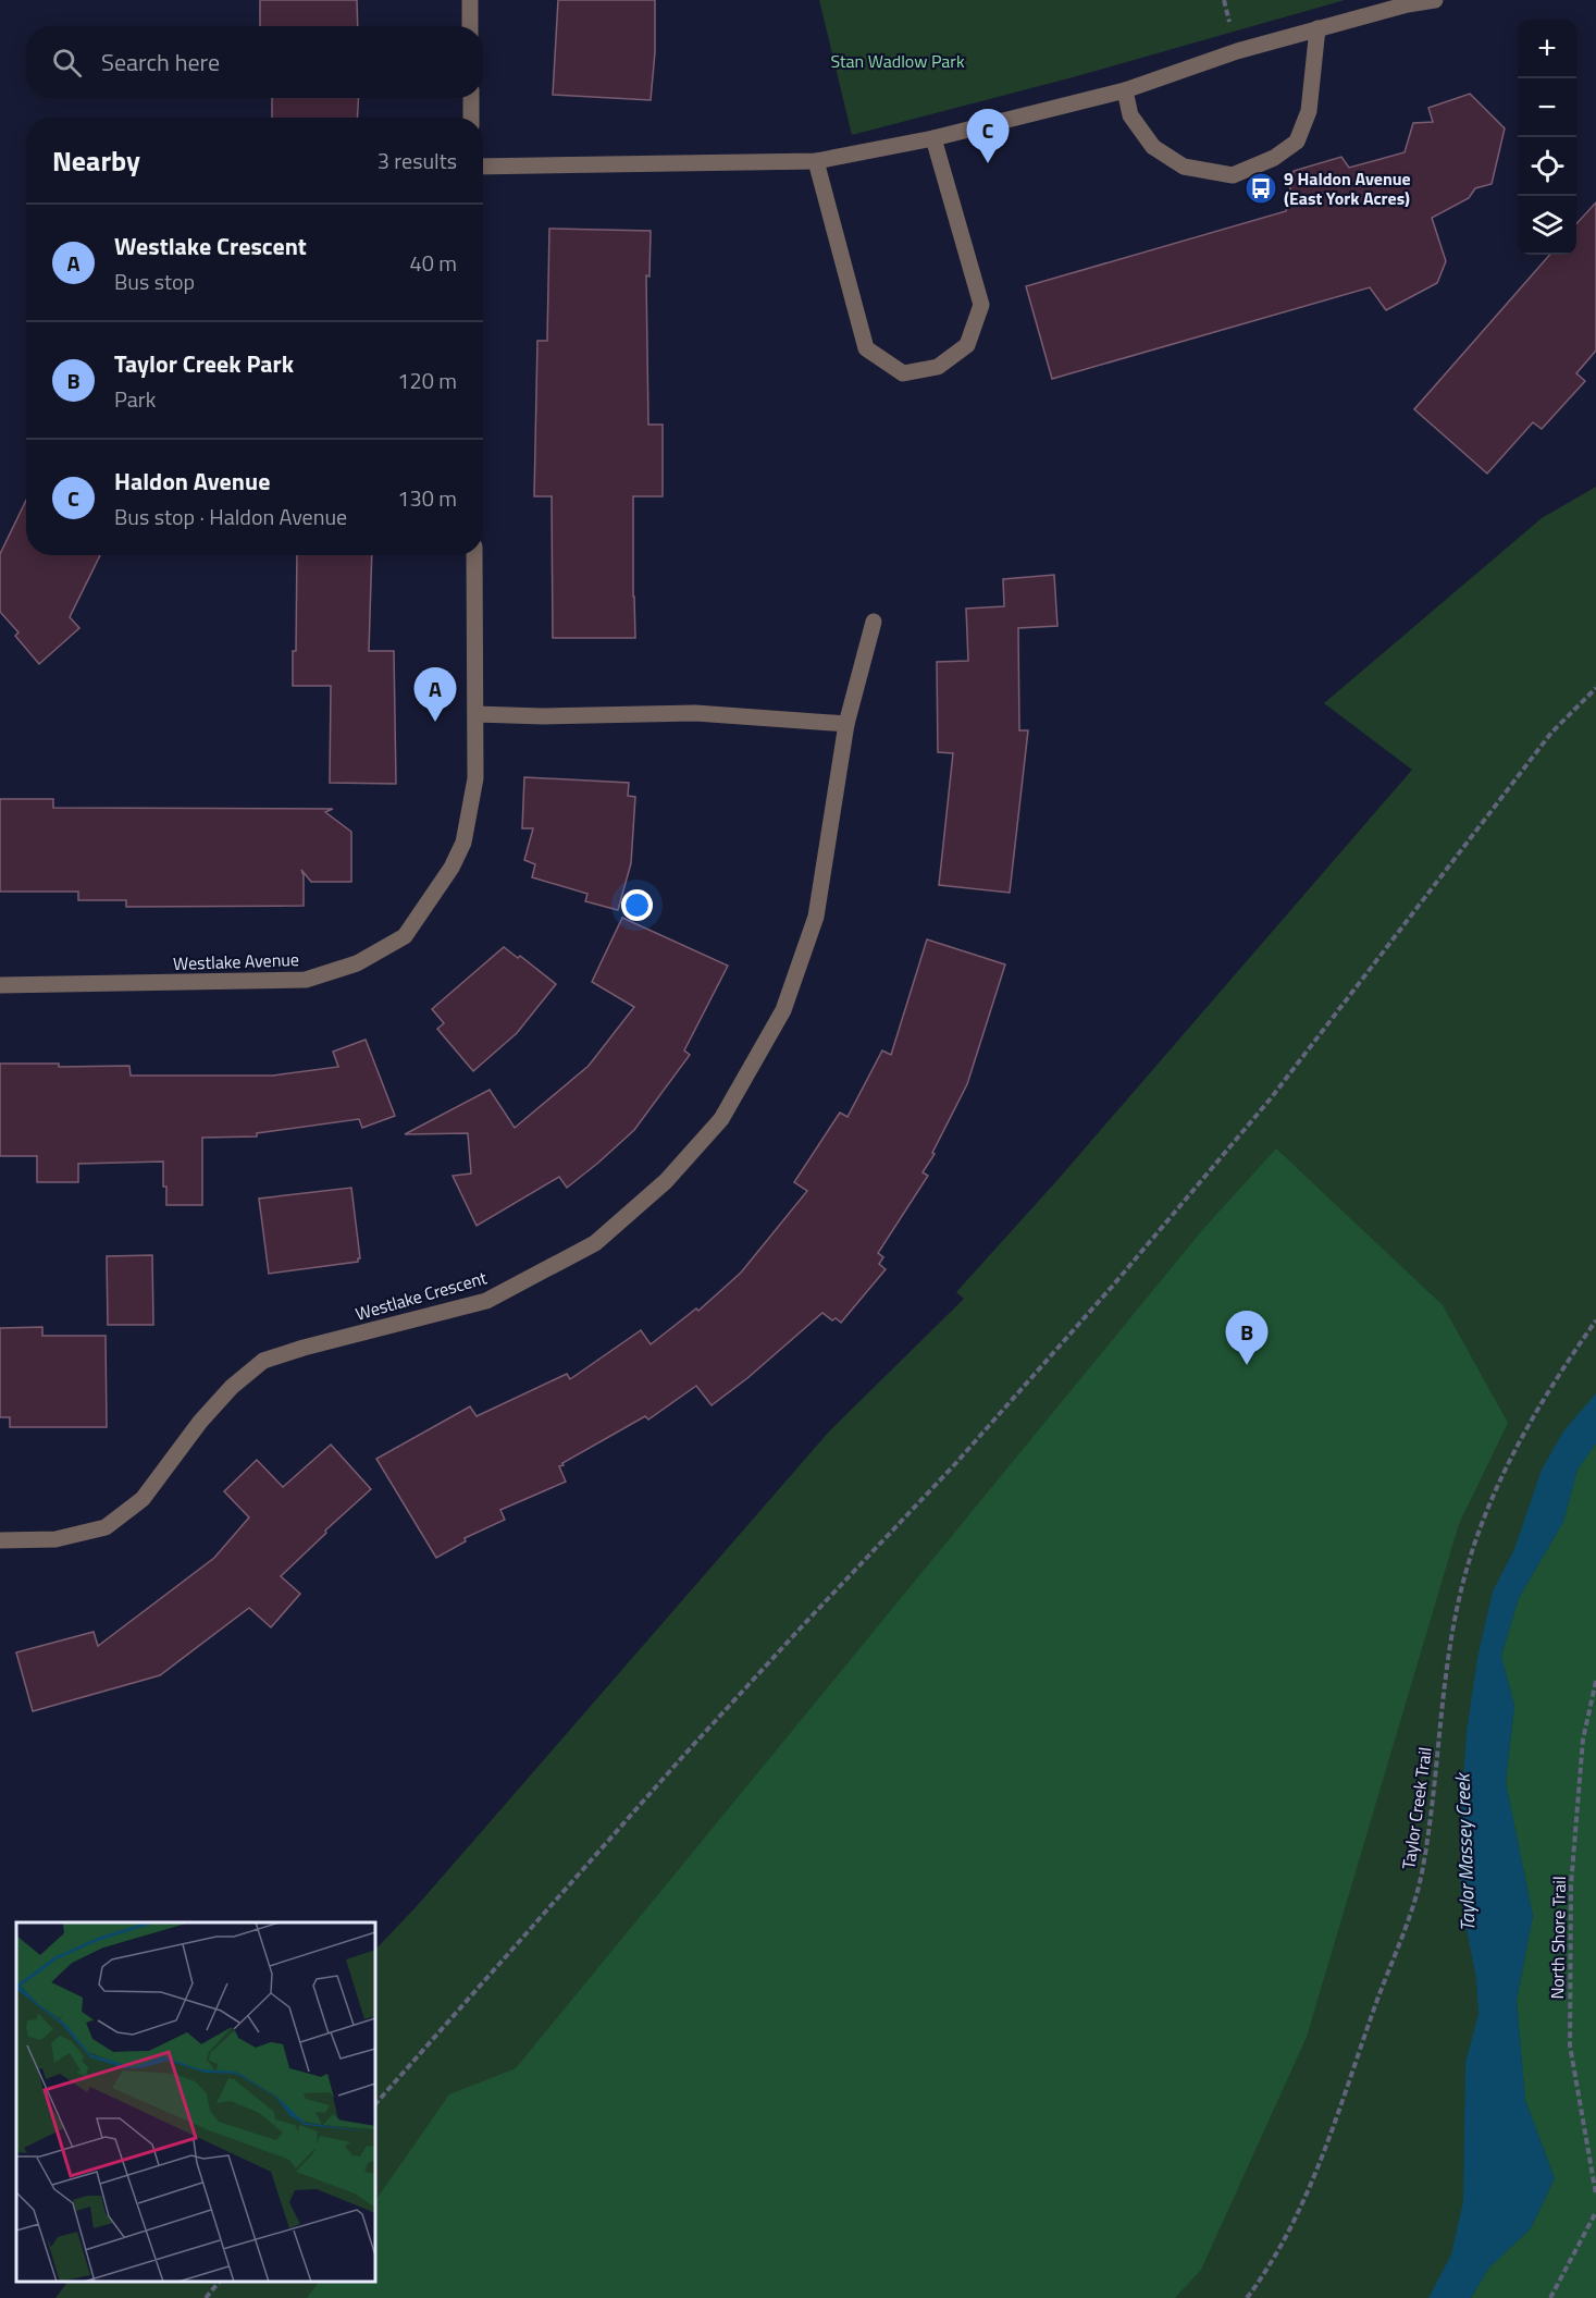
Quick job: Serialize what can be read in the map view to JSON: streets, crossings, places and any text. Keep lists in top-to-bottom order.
{
  "streets": {
    "street": ["Westlake Avenue", "Westlake Crescent"],
    "path": ["Taylor Creek Trail", "North Shore Trail"]
  },
  "water": ["Taylor Massey Creek"],
  "parks": ["Stan Wadlow Park"],
  "places": {
    "bus stop": ["9 Haldon Avenue (East York Acres)"]
  },
  "page": {
    "map_buttons": ["+", "−"],
    "search": "Search here",
    "pins": ["C", "A", "B"],
    "heading": ["Nearby", "3 results"],
    "list": [
      {
        "mark": "A",
        "name": "Westlake Crescent",
        "note": "Bus stop",
        "value": "40 m"
      },
      {
        "mark": "B",
        "name": "Taylor Creek Park",
        "note": "Park",
        "value": "120 m"
      },
      {
        "mark": "C",
        "name": "Haldon Avenue",
        "note": "Bus stop · Haldon Avenue",
        "value": "130 m"
      }
    ]
  }
}
